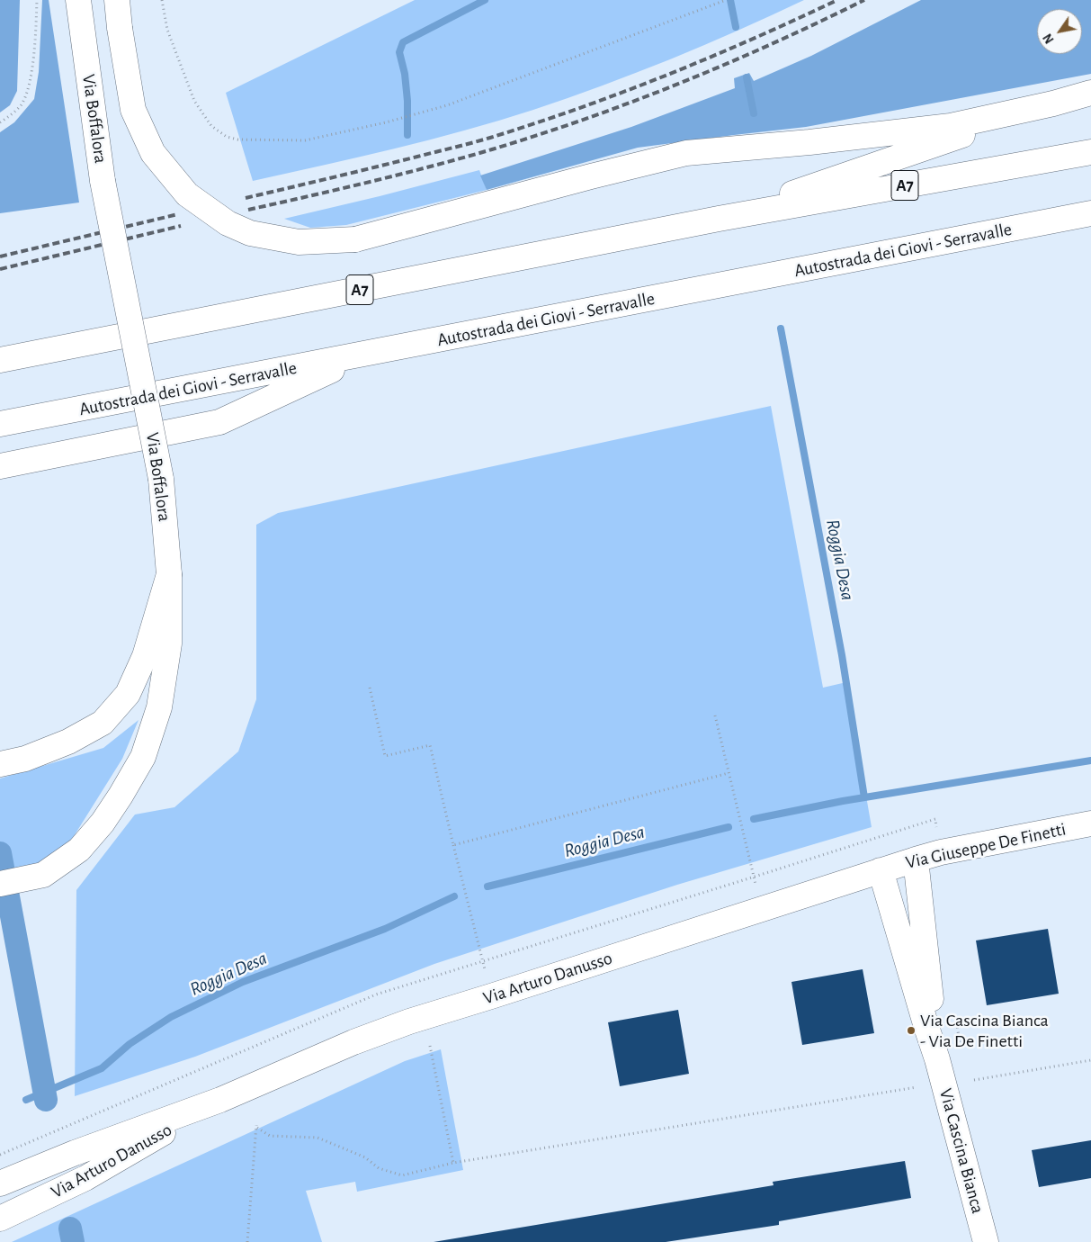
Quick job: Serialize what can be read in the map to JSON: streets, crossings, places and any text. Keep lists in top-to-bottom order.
{
  "streets": {
    "main road": [
      "Via Boffalora",
      "A7",
      "Autostrada dei Giovi - Serravalle",
      "Via Giuseppe De Finetti",
      "Via Arturo Danusso",
      "Via Cascina Bianca"
    ]
  },
  "crossings": [
    ["Via Giuseppe De Finetti", "Via Arturo Danusso"],
    ["Via Giuseppe De Finetti", "Via Cascina Bianca"],
    ["Via Arturo Danusso", "Via Cascina Bianca"]
  ],
  "water": ["Roggia Desa"],
  "places": ["Via Cascina Bianca - Via De Finetti"],
  "north": "bottom left"
}
